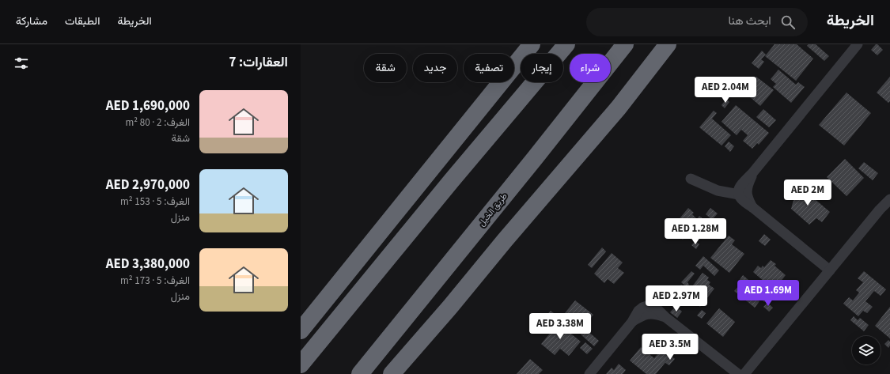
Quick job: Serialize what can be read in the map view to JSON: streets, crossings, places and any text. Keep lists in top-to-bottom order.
{
  "streets": {
    "highway": ["طريق الخيل"]
  },
  "page": {
    "header": "الخريطة",
    "search": "ابحث هنا",
    "nav": ["الخريطة", "الطبقات", "مشاركة"],
    "heading": "العقارات: 7",
    "chip": [
      "شراء",
      "إيجار",
      "تصفية",
      "جديد",
      "شقة"
    ],
    "price": [
      "AED 2.04M",
      "AED 2M",
      "AED 1.28M",
      "AED 1.69M",
      "AED 2.97M",
      "AED 3.38M",
      "AED 3.5M"
    ],
    "list": [
      {
        "name": "AED 1,690,000",
        "note": "الغرف: 2 · 80 m² · شقة"
      },
      {
        "name": "AED 2,970,000",
        "note": "الغرف: 5 · 153 m² · منزل"
      },
      {
        "name": "AED 3,380,000",
        "note": "الغرف: 5 · 173 m² · منزل"
      }
    ]
  }
}
